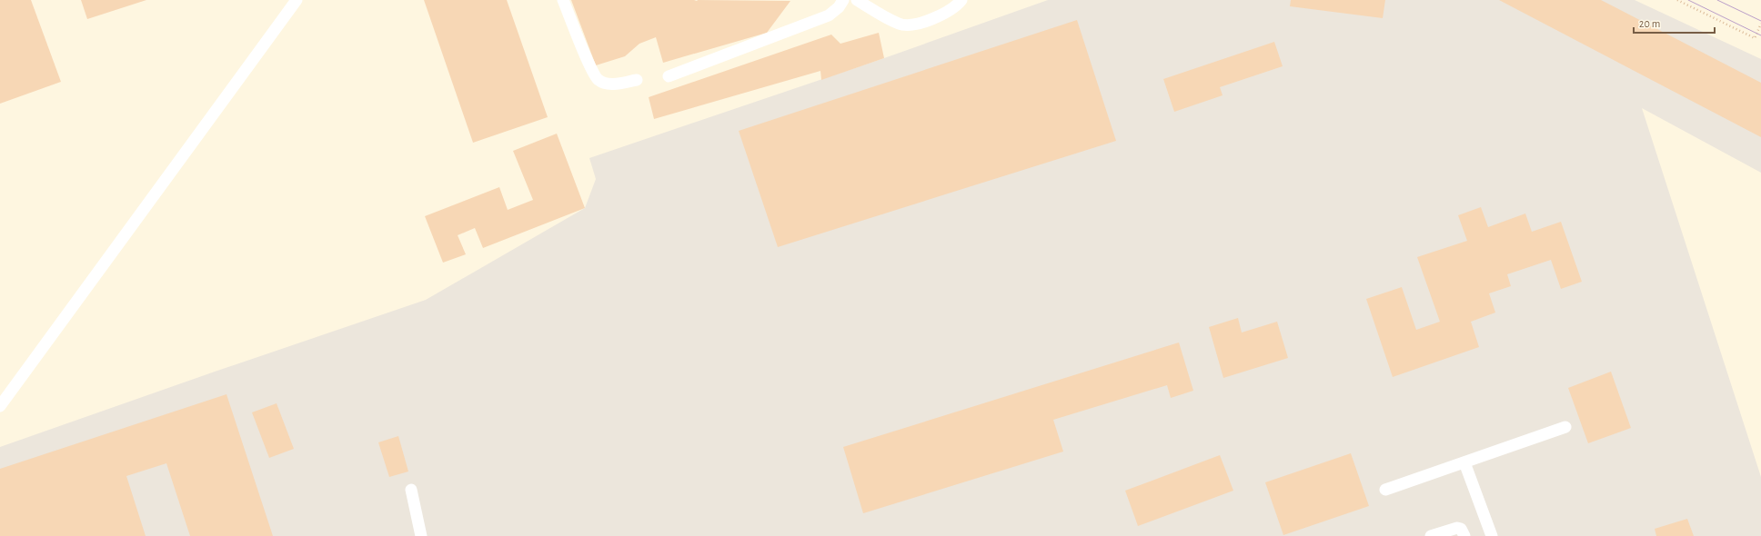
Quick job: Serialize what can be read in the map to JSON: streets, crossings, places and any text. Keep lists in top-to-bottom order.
{
  "scale_bar": "20 m"
}
